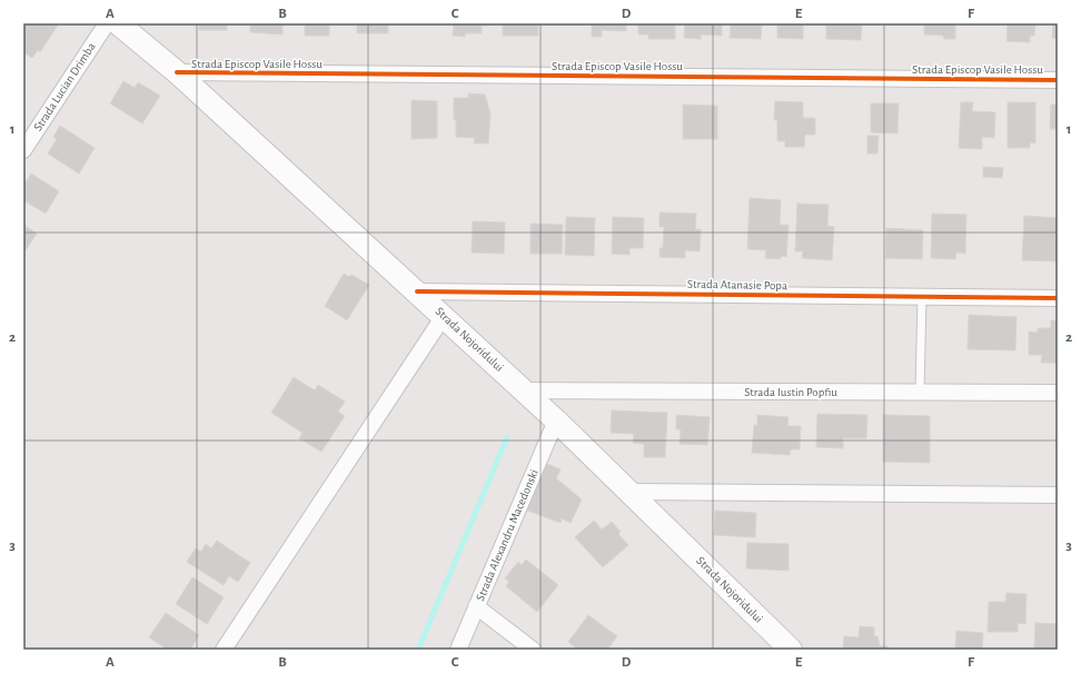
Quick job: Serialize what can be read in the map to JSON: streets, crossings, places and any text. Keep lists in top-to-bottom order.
{
  "streets": {
    "main road": ["Strada Nojoridului"],
    "street": [
      "Strada Episcop Vasile Hossu",
      "Strada Lucian Drimba",
      "Strada Atanasie Popa",
      "Strada Iustin Popfiu",
      "Strada Alexandru Macedonski"
    ]
  },
  "crossings": [
    ["Strada Episcop Vasile Hossu", "Strada Nojoridului"],
    ["Strada Atanasie Popa", "Strada Nojoridului"],
    ["Strada Nojoridului", "Strada Iustin Popfiu"],
    ["Strada Nojoridului", "Strada Alexandru Macedonski"]
  ],
  "grid": {
    "columns": [
      "A",
      "B",
      "C",
      "D",
      "E",
      "F"
    ],
    "rows": ["1", "2", "3"]
  }
}
